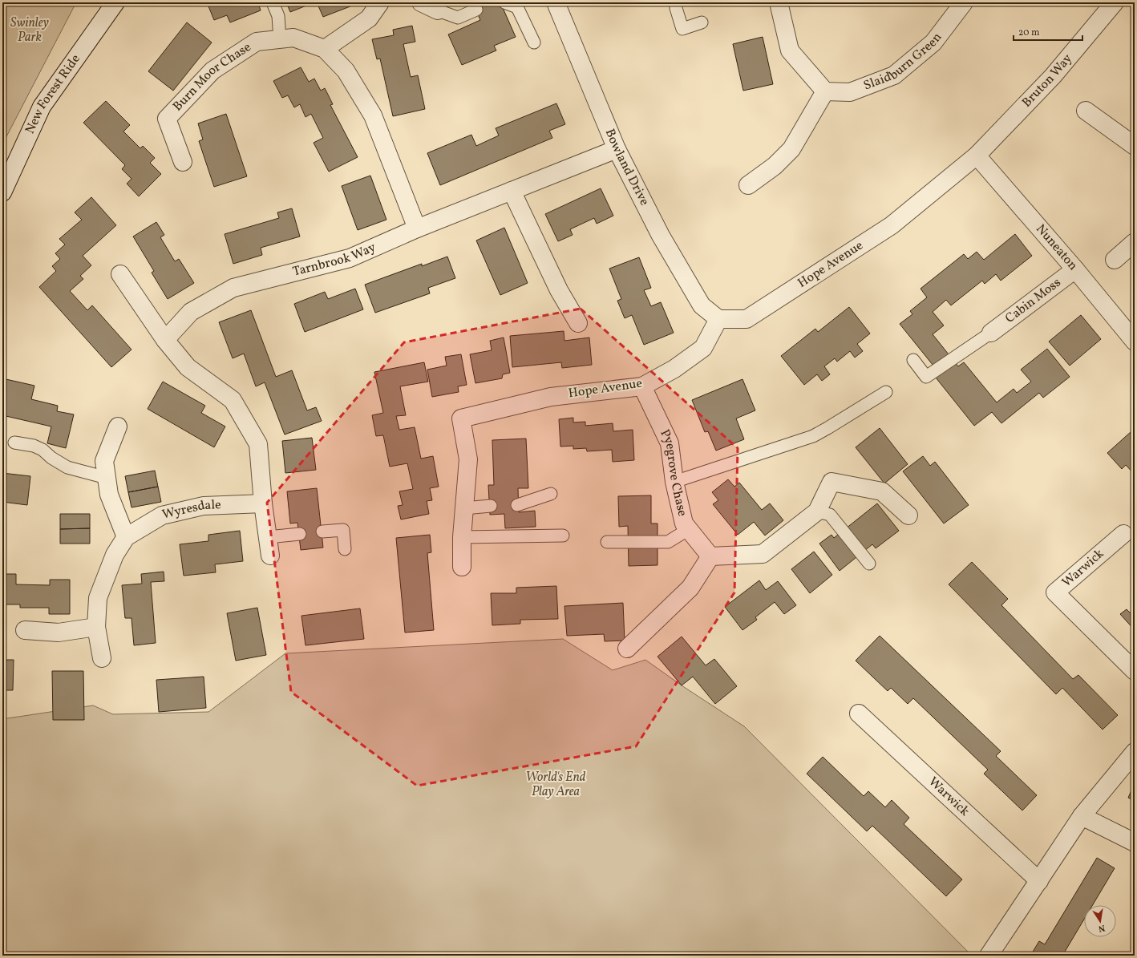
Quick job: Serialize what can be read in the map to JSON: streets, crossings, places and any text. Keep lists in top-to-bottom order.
{
  "streets": {
    "street": [
      "Slaidburn Green",
      "Burn Moor Chase",
      "Bruton Way",
      "New Forest Ride",
      "Bowland Drive",
      "Nuneaton",
      "Tarnbrook Way",
      "Hope Avenue",
      "Cabin Moss",
      "Pyegrove Chase",
      "Wyresdale",
      "Warwick"
    ]
  },
  "crossings": [
    ["Burn Moor Chase", "Tarnbrook Way"],
    ["Bruton Way", "Nuneaton"],
    ["Bruton Way", "Hope Avenue"],
    ["Bowland Drive", "Tarnbrook Way"],
    ["Bowland Drive", "Hope Avenue"],
    ["Nuneaton", "Hope Avenue"],
    ["Nuneaton", "Cabin Moss"],
    ["Hope Avenue", "Pyegrove Chase"]
  ],
  "parks": ["Swinley Park", "World's End Play Area"],
  "scale_bar": "20 m",
  "north": "bottom"
}
